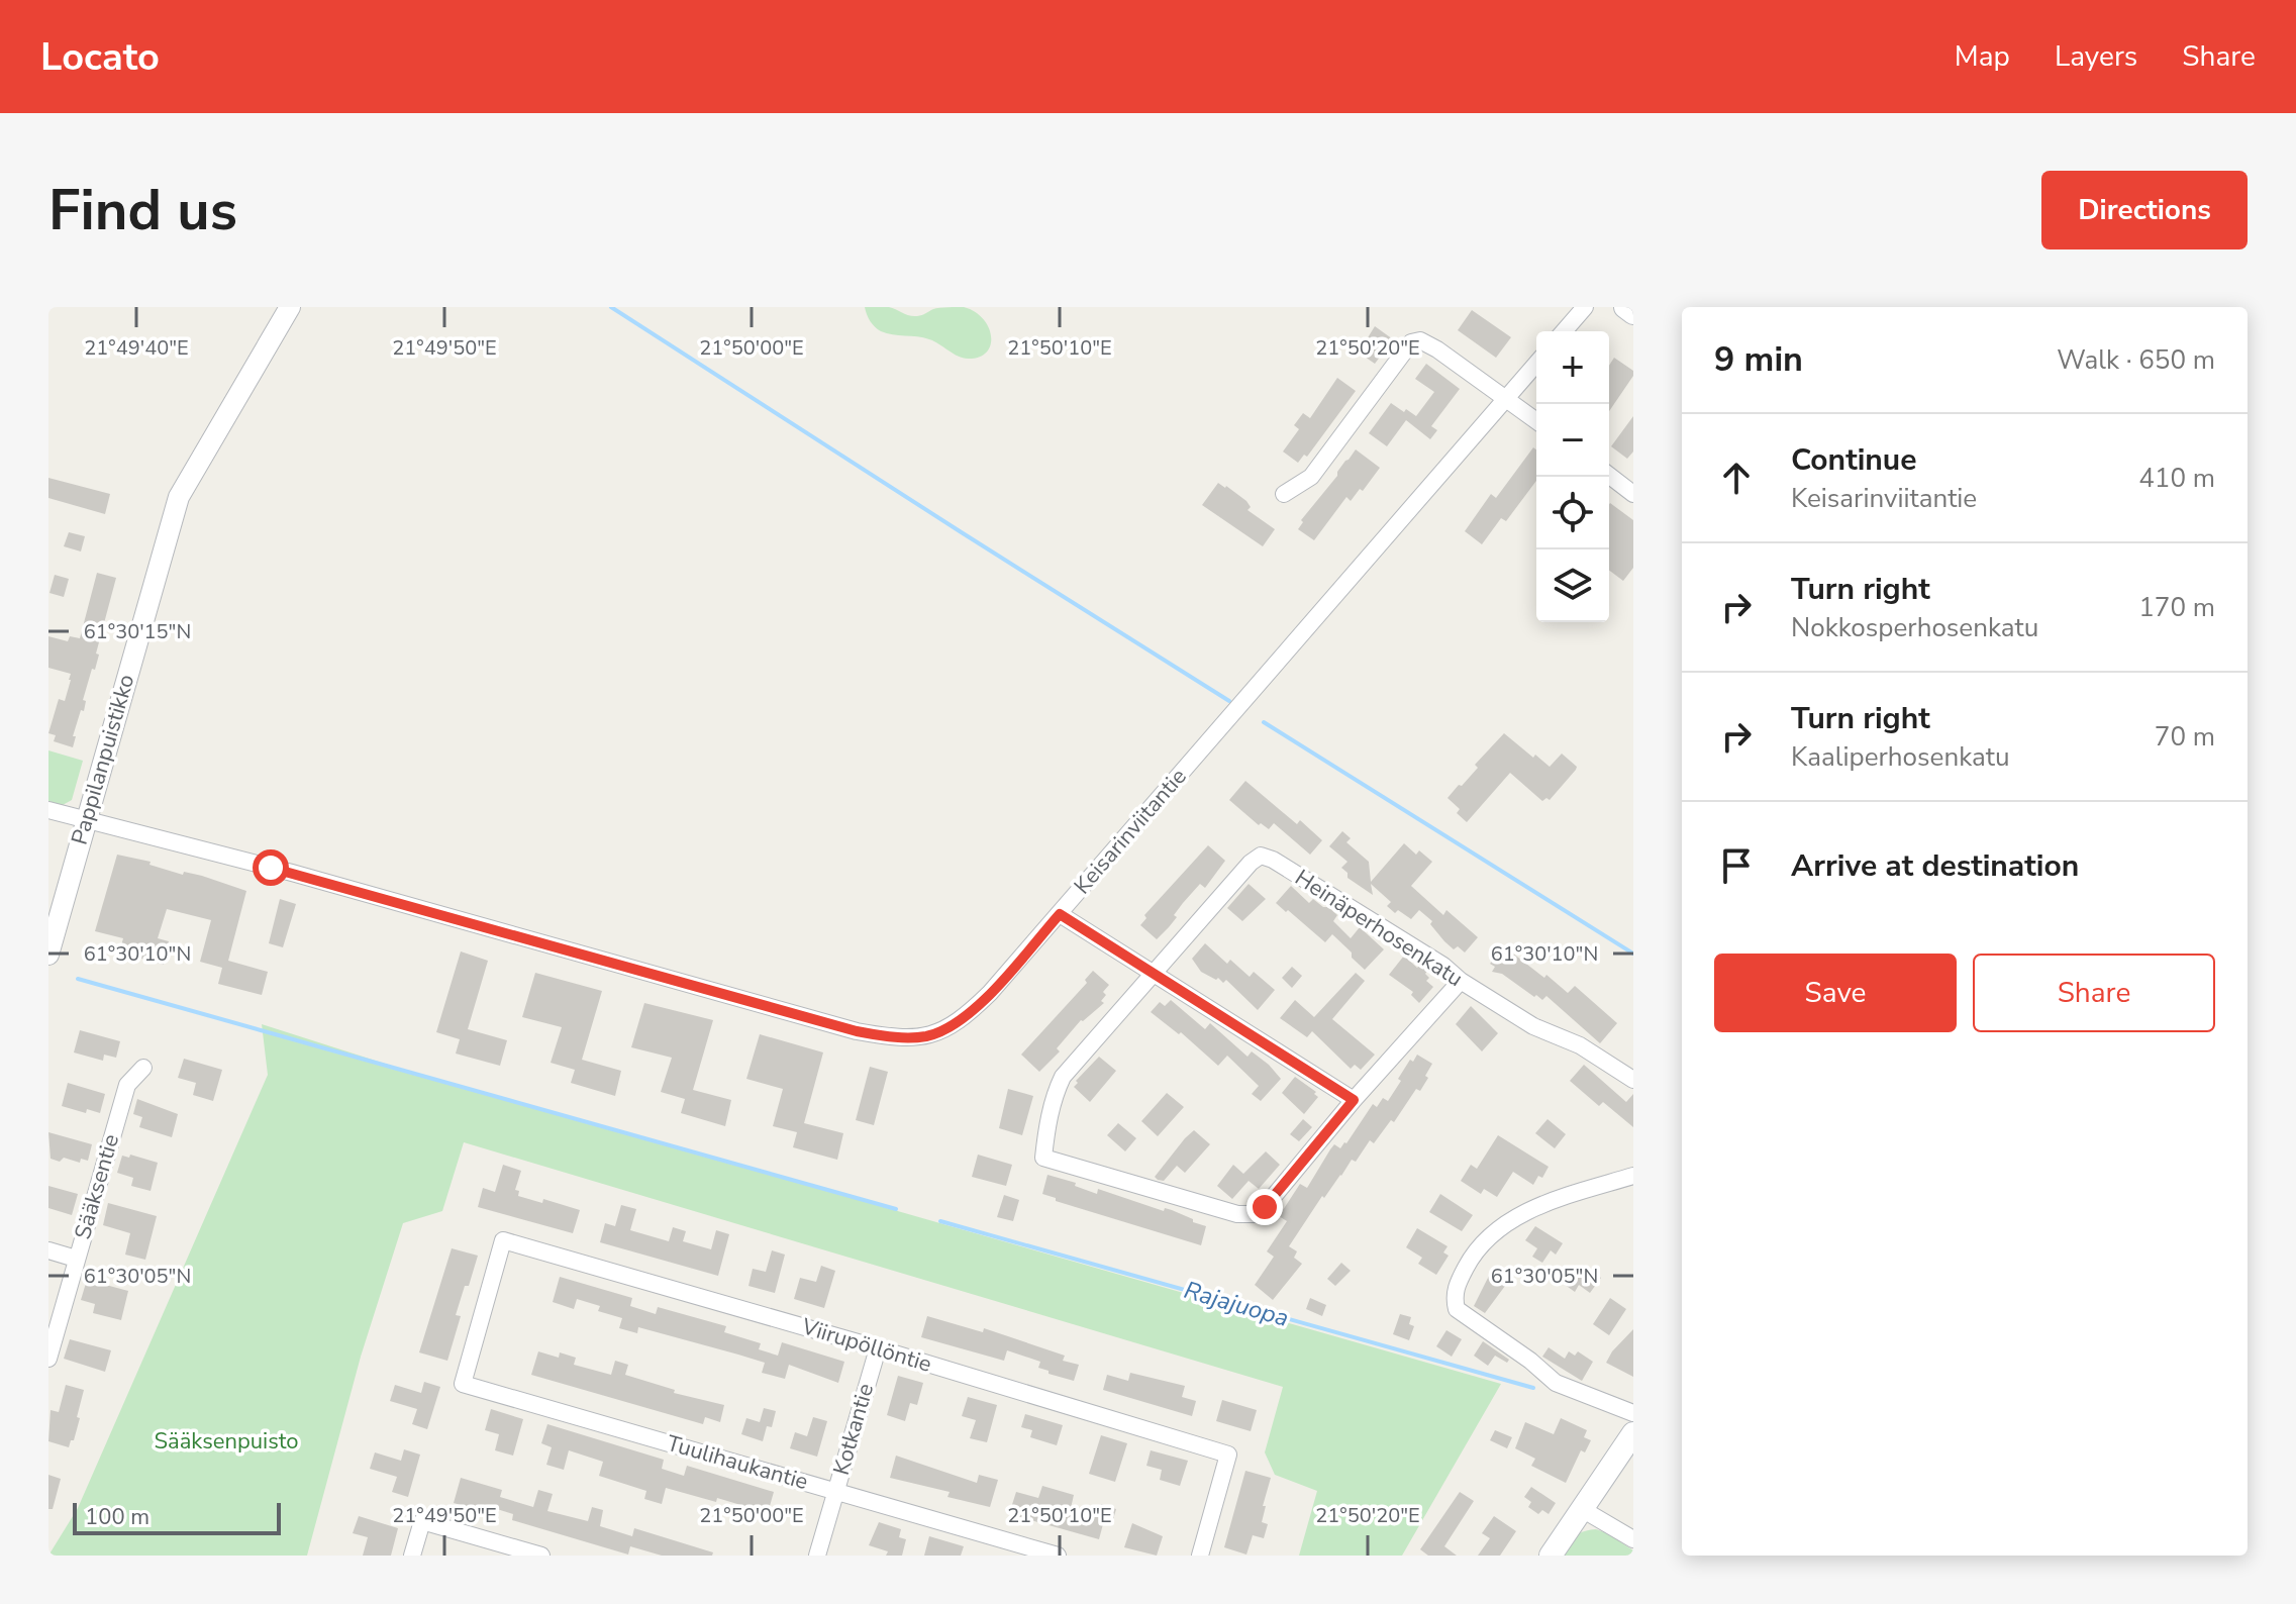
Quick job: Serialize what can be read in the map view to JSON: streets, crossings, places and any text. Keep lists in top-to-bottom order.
{
  "streets": {
    "street": [
      "Pappilanpuistikko",
      "Keisarinviitantie",
      "Heinäperhosenkatu",
      "Sääksentie",
      "Viirupöllöntie",
      "Kotkantie",
      "Tuulihaukantie"
    ]
  },
  "crossings": [
    ["Pappilanpuistikko", "Keisarinviitantie"],
    ["Viirupöllöntie", "Kotkantie"],
    ["Viirupöllöntie", "Tuulihaukantie"],
    ["Kotkantie", "Tuulihaukantie"]
  ],
  "water": ["Rajajuopa"],
  "parks": ["Sääksenpuisto"],
  "scale_bar": "100 m",
  "page": {
    "header": "Locato",
    "nav": ["Map", "Layers", "Share"],
    "buttons": [
      "Directions",
      ["Save", "Share"]
    ],
    "title": "Find us",
    "heading": ["9 min", "Walk · 650 m"],
    "map_buttons": ["+", "−"],
    "list": [
      ["Continue", "Keisarinviitantie", "410 m"],
      ["Turn right", "Nokkosperhosenkatu", "170 m"],
      ["Turn right", "Kaaliperhosenkatu", "70 m"],
      "Arrive at destination"
    ],
    "scale": "100 m"
  },
  "coordinates": [
    "21°49'40\"E",
    "21°49'50\"E",
    "21°50'00\"E",
    "21°50'10\"E",
    "21°50'20\"E",
    "61°30'15\"N",
    "61°30'10\"N",
    "61°30'05\"N"
  ]
}
